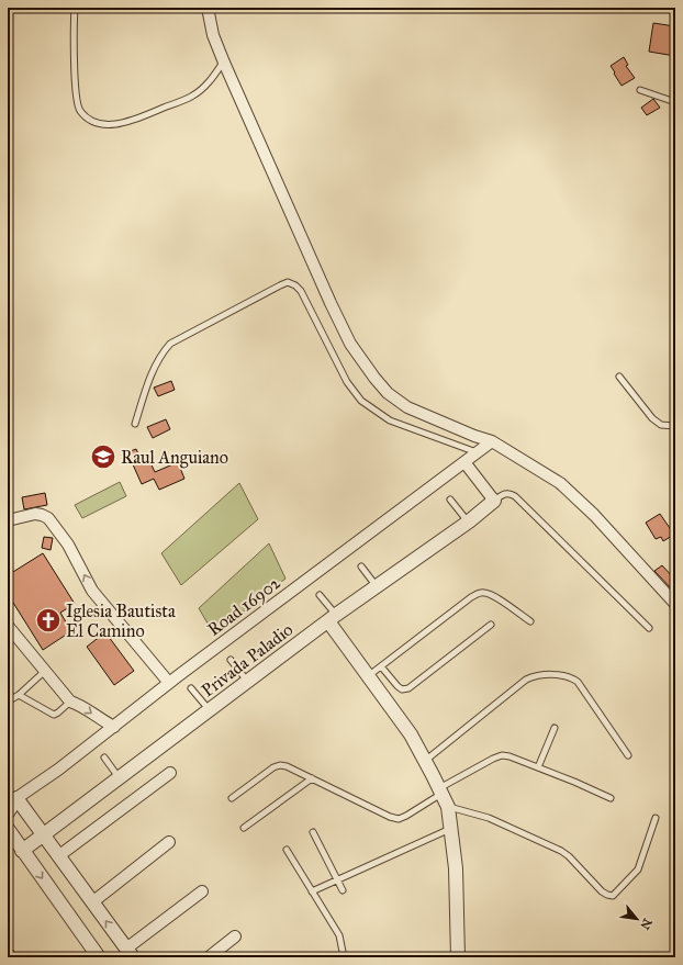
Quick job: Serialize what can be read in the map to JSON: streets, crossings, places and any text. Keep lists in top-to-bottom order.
{
  "streets": {
    "street": ["Road 16902", "Privada Paladio"]
  },
  "places": {
    "school or university": ["Raul Anguiano"],
    "church": ["Iglesia Bautista El Camino"]
  },
  "north": "bottom right"
}
